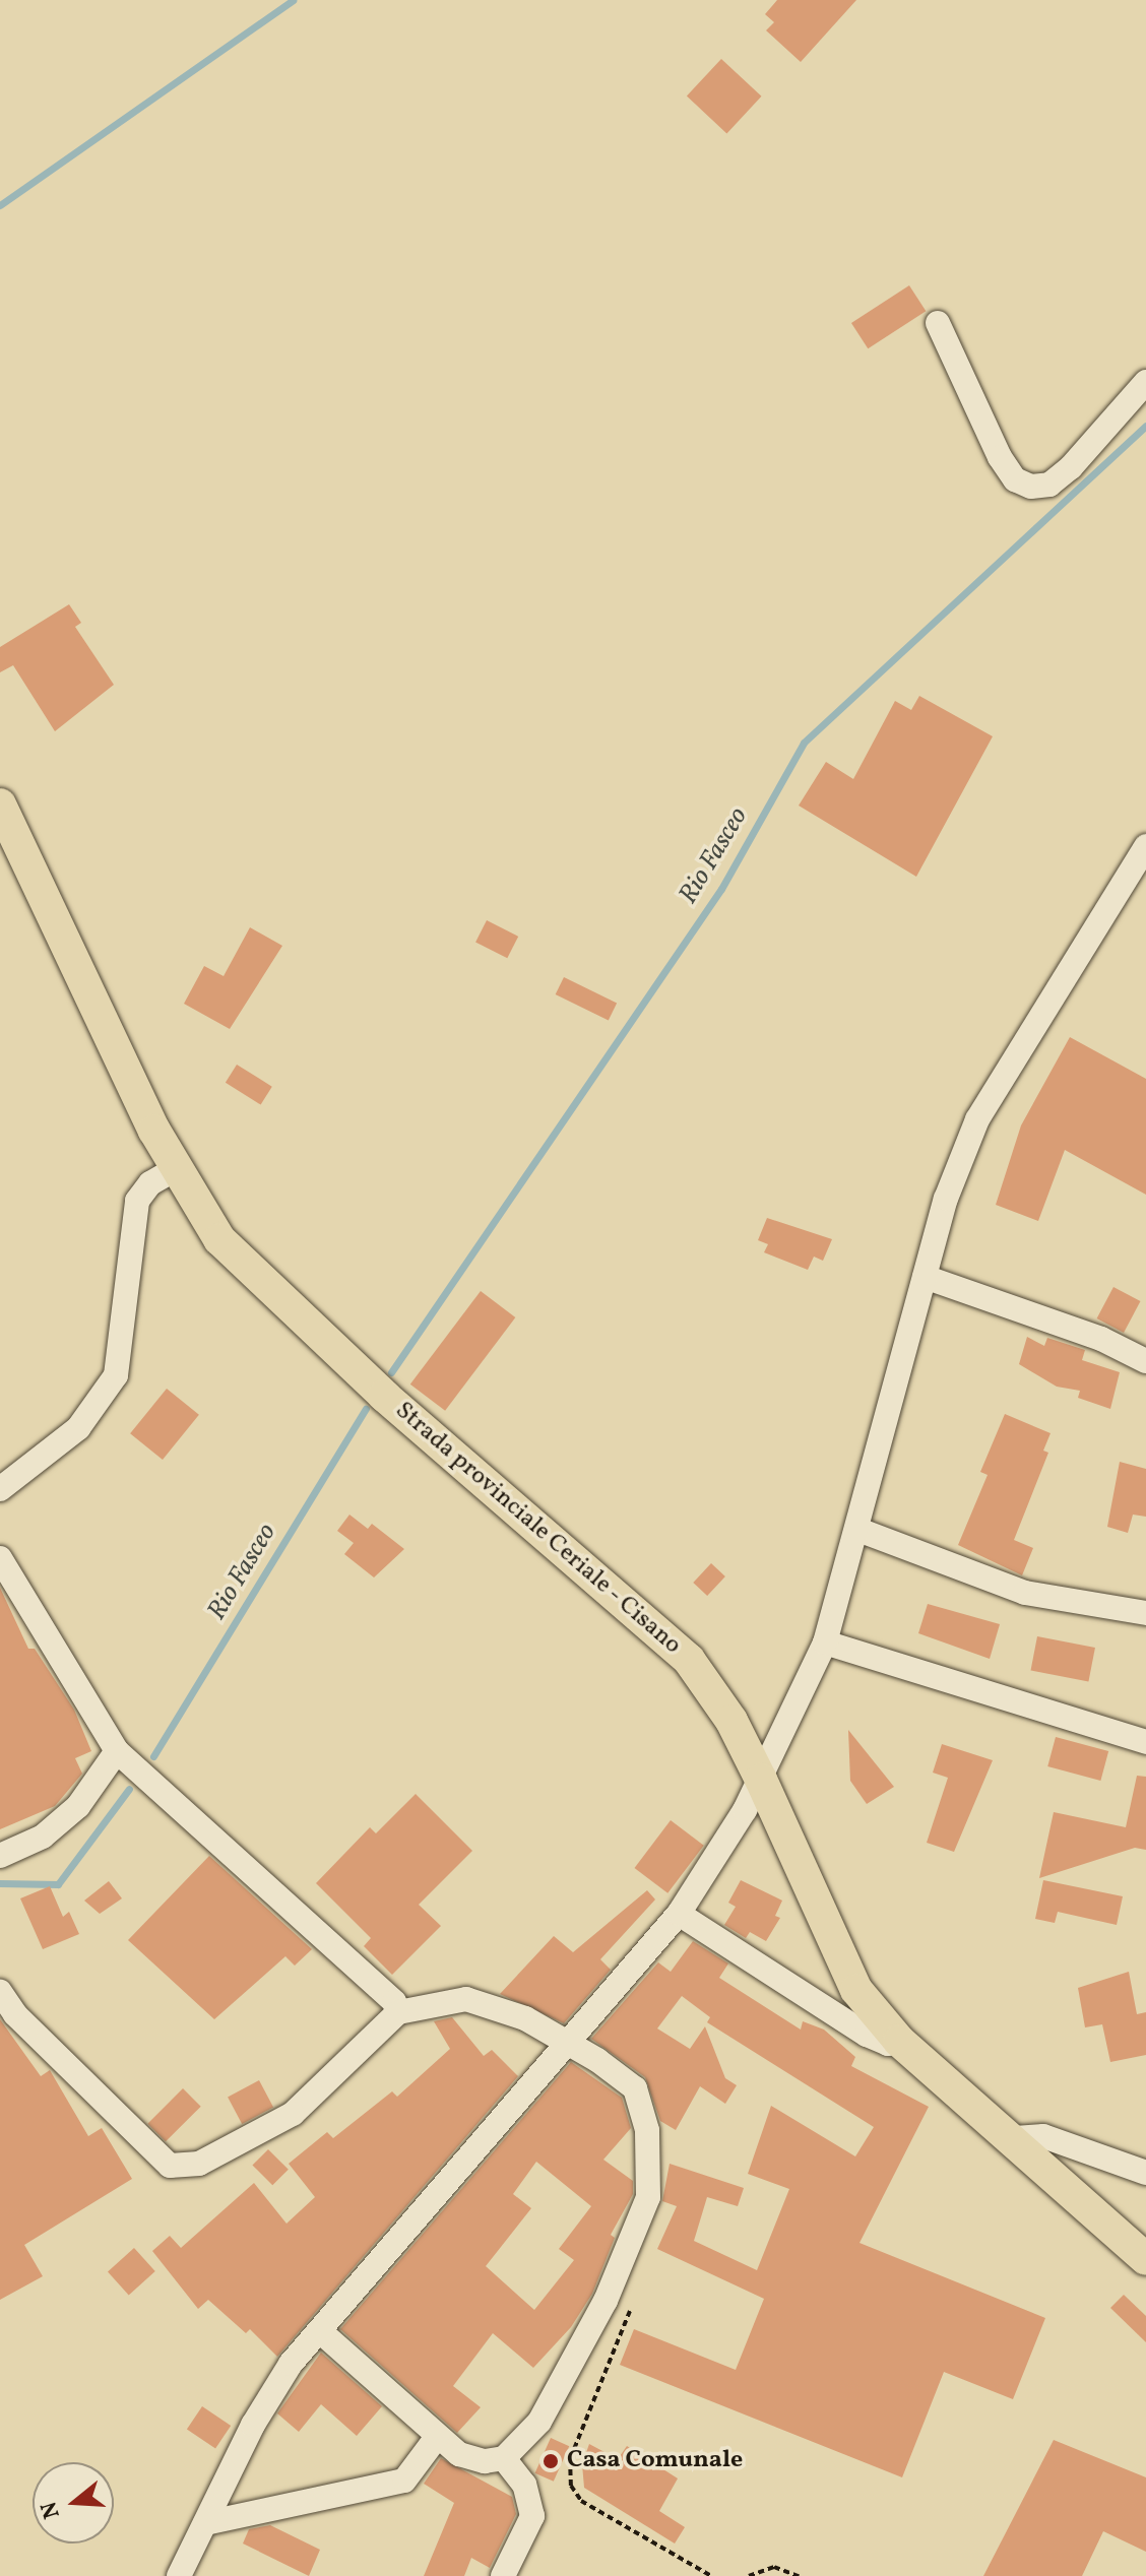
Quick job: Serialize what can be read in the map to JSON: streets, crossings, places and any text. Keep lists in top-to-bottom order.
{
  "streets": {
    "main road": ["Strada provinciale Ceriale - Cisano"]
  },
  "water": ["Rio Fasceo"],
  "places": ["Casa Comunale"],
  "north": "left"
}
